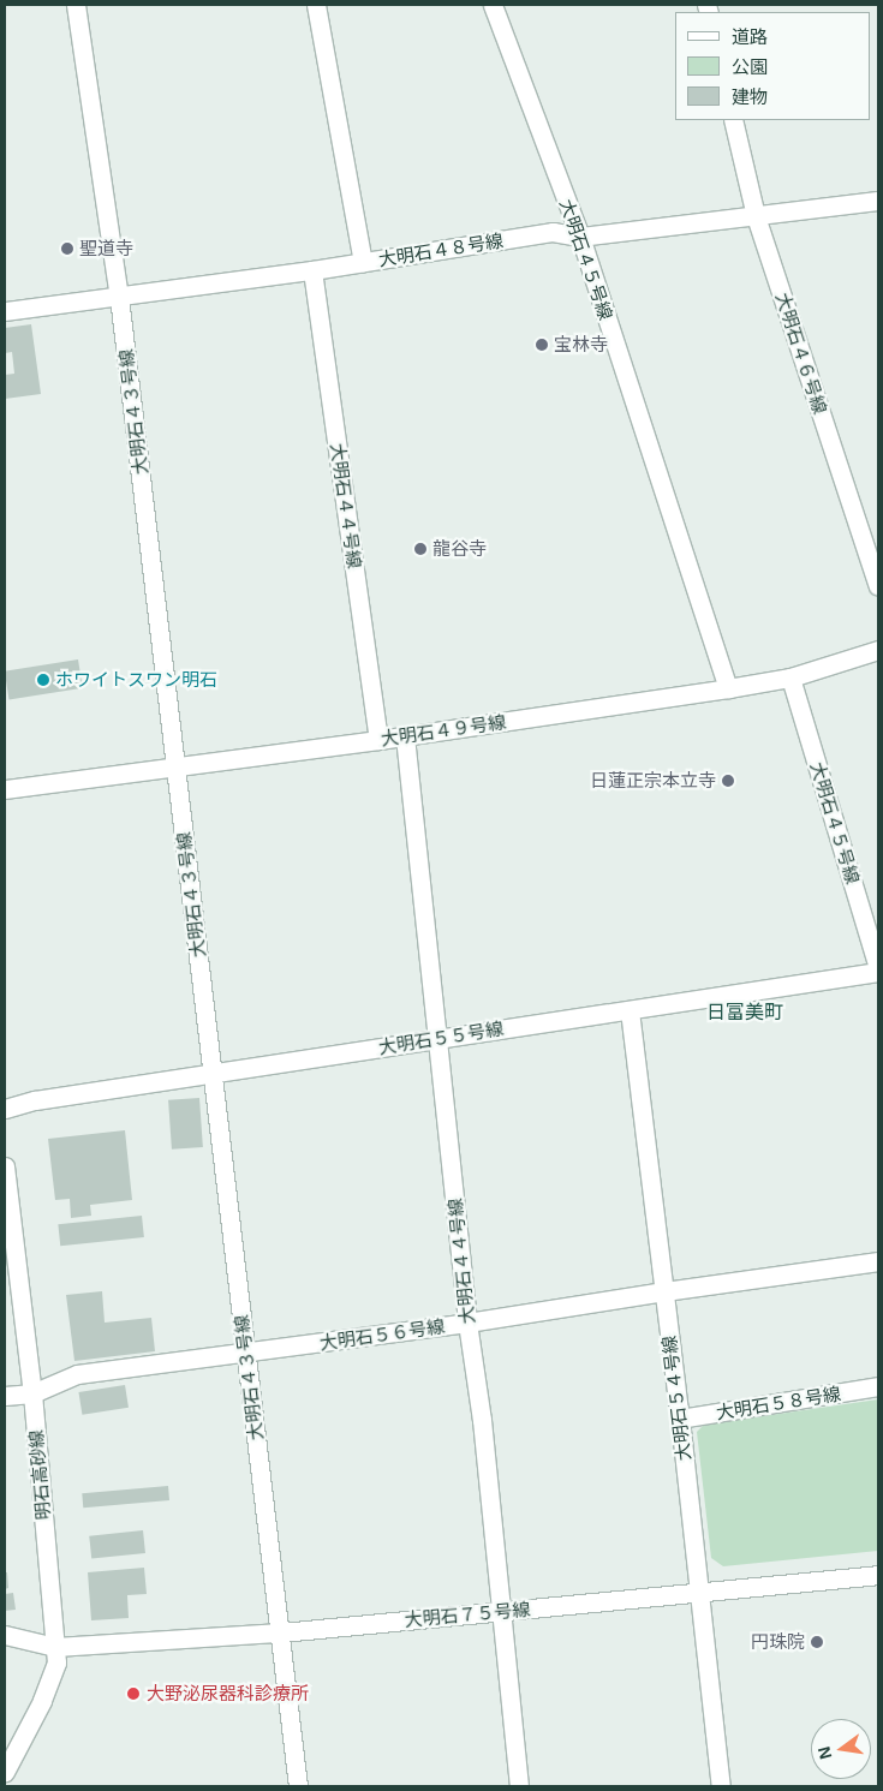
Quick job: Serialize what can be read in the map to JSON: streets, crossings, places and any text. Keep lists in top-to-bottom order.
{
  "streets": {
    "street": [
      "大明石４８号線",
      "大明石４５号線",
      "大明石４６号線",
      "大明石４３号線",
      "大明石４４号線",
      "大明石４９号線",
      "大明石５５号線",
      "大明石５６号線",
      "大明石５４号線",
      "大明石５８号線",
      "明石高砂線",
      "大明石７５号線"
    ]
  },
  "crossings": [
    ["大明石４８号線", "大明石４５号線"],
    ["大明石４８号線", "大明石４６号線"],
    ["大明石４８号線", "大明石４３号線"],
    ["大明石４８号線", "大明石４４号線"],
    ["大明石４５号線", "大明石４９号線"],
    ["大明石４５号線", "大明石５５号線"],
    ["大明石４３号線", "大明石４９号線"],
    ["大明石４３号線", "大明石５５号線"],
    ["大明石４３号線", "大明石５６号線"],
    ["大明石４３号線", "大明石７５号線"],
    ["大明石４４号線", "大明石４９号線"],
    ["大明石４４号線", "大明石５５号線"],
    ["大明石４４号線", "大明石５６号線"],
    ["大明石４４号線", "大明石７５号線"],
    ["大明石５５号線", "大明石５４号線"],
    ["大明石５６号線", "大明石５４号線"],
    ["大明石５６号線", "明石高砂線"],
    ["大明石５４号線", "大明石５８号線"],
    ["大明石５４号線", "大明石７５号線"],
    ["明石高砂線", "大明石７５号線"]
  ],
  "districts": ["日富美町"],
  "places": [
    "聖道寺",
    "宝林寺",
    "龍谷寺",
    "ホワイトスワン明石",
    "日蓮正宗本立寺",
    "円珠院",
    "大野泌尿器科診療所"
  ],
  "legend": ["道路", "公園", "建物"],
  "north": "left"
}
